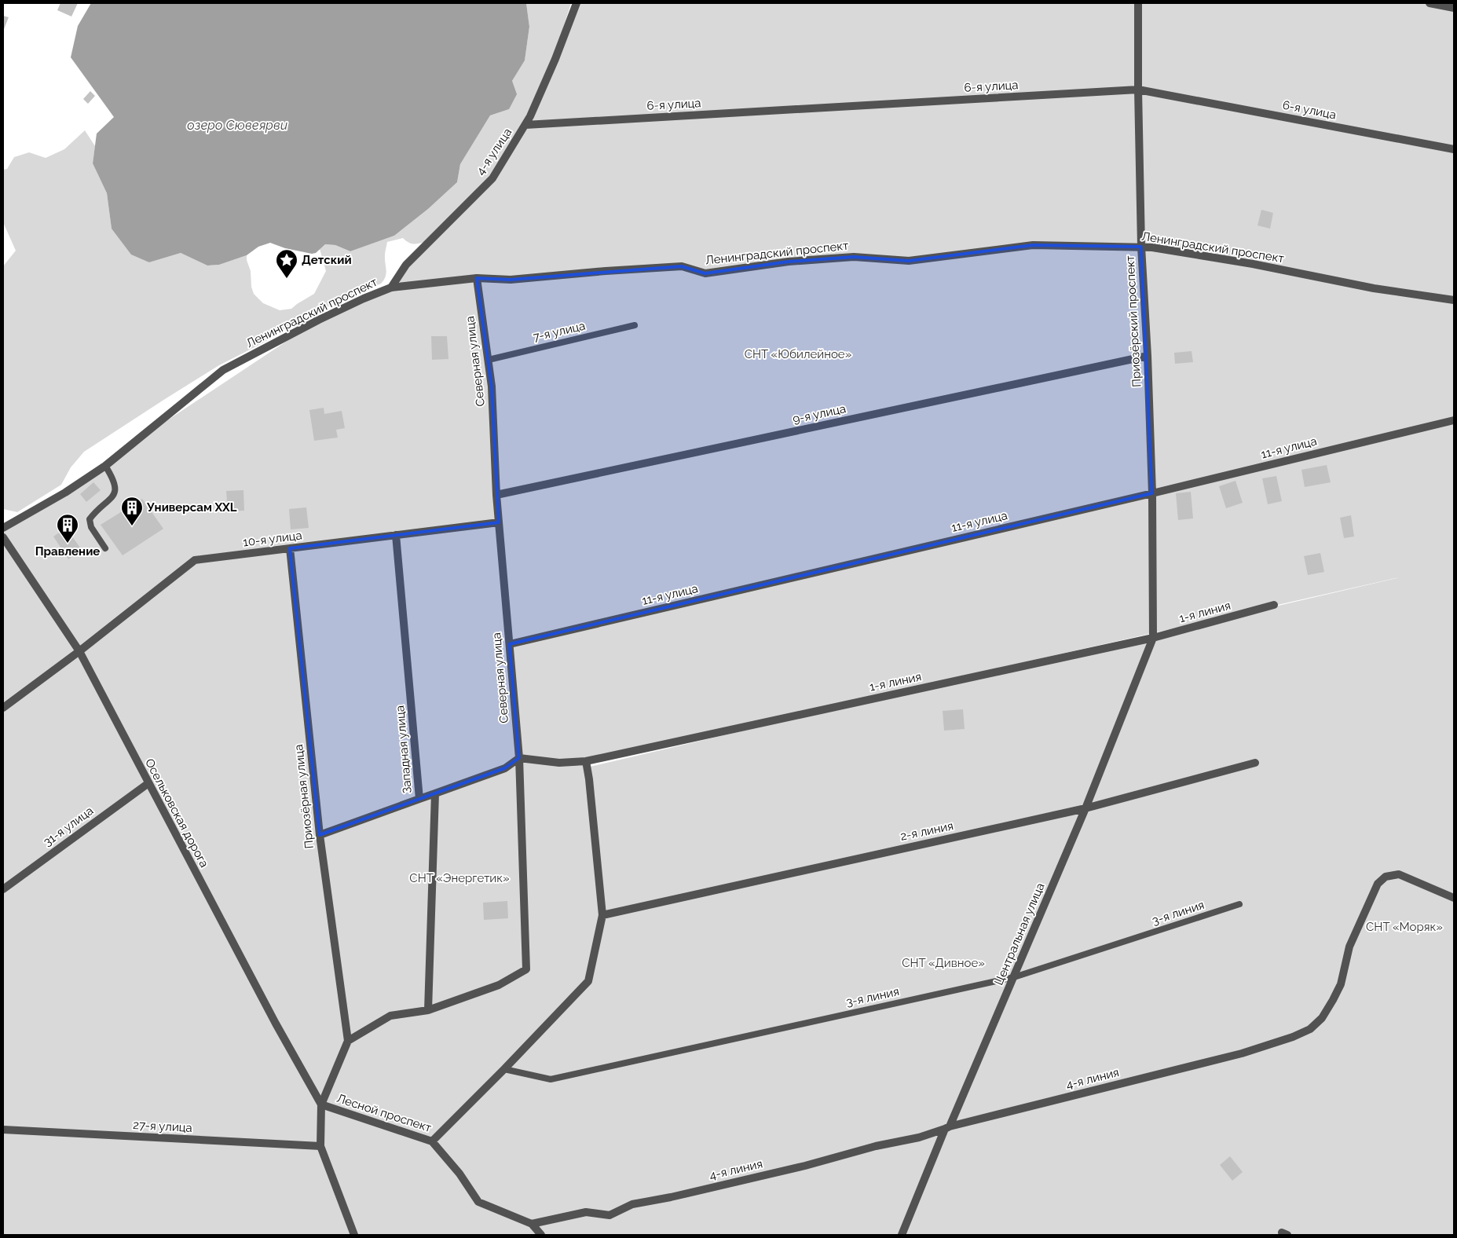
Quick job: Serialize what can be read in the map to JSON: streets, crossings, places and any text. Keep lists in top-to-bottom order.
{
  "streets": {
    "street": [
      "6-я улица",
      "4-я улица",
      "Ленинградский проспект",
      "Приозёрский проспект",
      "Северная улица",
      "9-я улица",
      "11-я улица",
      "10-я улица",
      "1-я линия",
      "Западная улица",
      "Приозёрная улица",
      "Осельковская дорога",
      "31-я улица",
      "2-я линия",
      "Центральная улица",
      "4-я линия",
      "Лесной проспект",
      "27-я улица"
    ],
    "lane": ["7-я улица", "3-я линия"]
  },
  "crossings": [
    ["6-я улица", "4-я улица"],
    ["6-я улица", "Приозёрский проспект"],
    ["4-я улица", "Ленинградский проспект"],
    ["Ленинградский проспект", "Приозёрский проспект"],
    ["Ленинградский проспект", "Северная улица"],
    ["Приозёрский проспект", "9-я улица"],
    ["Приозёрский проспект", "11-я улица"],
    ["Приозёрский проспект", "1-я линия"],
    ["Приозёрский проспект", "Центральная улица"],
    ["7-я улица", "Северная улица"],
    ["Северная улица", "9-я улица"],
    ["Северная улица", "11-я улица"],
    ["Северная улица", "10-я улица"],
    ["Северная улица", "1-я линия"],
    ["Северная улица", "Западная улица"],
    ["10-я улица", "Западная улица"],
    ["10-я улица", "Приозёрная улица"],
    ["10-я улица", "Осельковская дорога"],
    ["1-я линия", "Западная улица"],
    ["1-я линия", "Центральная улица"],
    ["Осельковская дорога", "31-я улица"],
    ["Осельковская дорога", "Лесной проспект"],
    ["2-я линия", "Центральная улица"],
    ["3-я линия", "Центральная улица"],
    ["Центральная улица", "4-я линия"],
    ["4-я линия", "Лесной проспект"]
  ],
  "water": ["озеро Сювеярви"],
  "parks": [
    "СНТ «Юбилейное»",
    "СНТ «Энергетик»",
    "СНТ «Моряк»",
    "СНТ «Дивное»"
  ],
  "places": {
    "place": ["Детский"],
    "building": ["Универсам XXL", "Правление"]
  }
}
